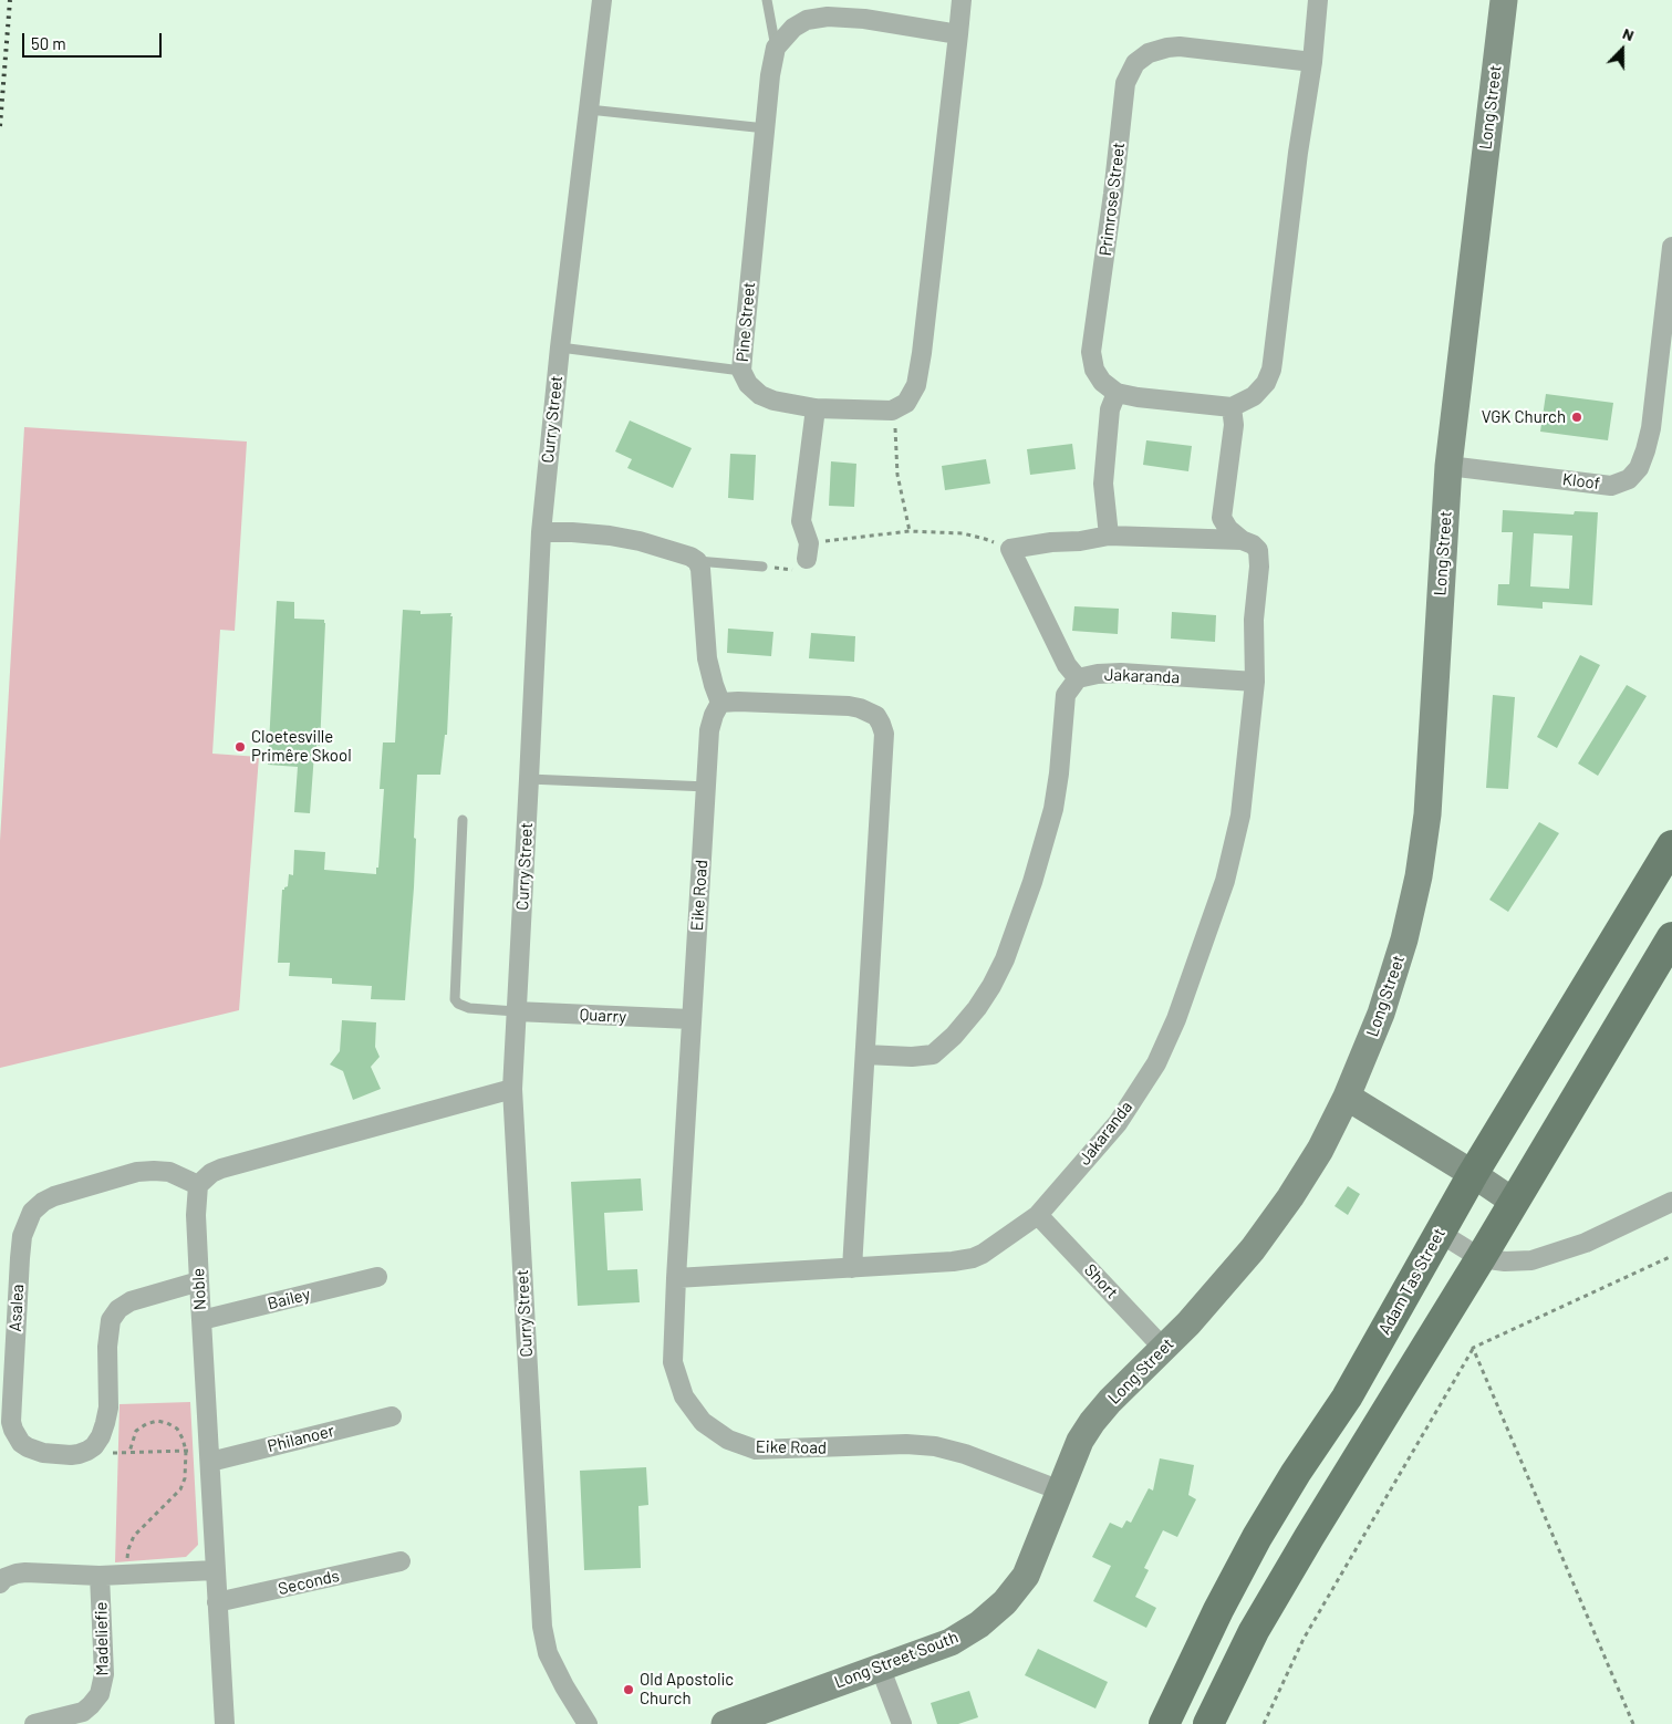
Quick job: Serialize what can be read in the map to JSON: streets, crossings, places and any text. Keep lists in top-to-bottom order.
{
  "streets": {
    "main road": ["Adam Tas Street"],
    "street": [
      "Long Street",
      "Primrose Street",
      "Pine Street",
      "Curry Street",
      "Kloof",
      "Jakaranda",
      "Eike Road",
      "Quarry",
      "Short",
      "Noble",
      "Bailey",
      "Asalea",
      "Philanoer",
      "Seconds",
      "Madeliefie",
      "Long Street South"
    ]
  },
  "crossings": [
    ["Long Street", "Kloof"],
    ["Long Street", "Eike Road"],
    ["Long Street", "Short"],
    ["Long Street", "Long Street South"],
    ["Curry Street", "Quarry"],
    ["Jakaranda", "Eike Road"],
    ["Jakaranda", "Short"],
    ["Eike Road", "Quarry"],
    ["Eike Road", "Long Street South"],
    ["Noble", "Bailey"],
    ["Noble", "Asalea"],
    ["Noble", "Philanoer"],
    ["Noble", "Seconds"]
  ],
  "places": ["VGK Church", "Cloetesville Primêre Skool", "Old Apostolic Church"],
  "scale_bar": "50 m",
  "north": "top"
}
